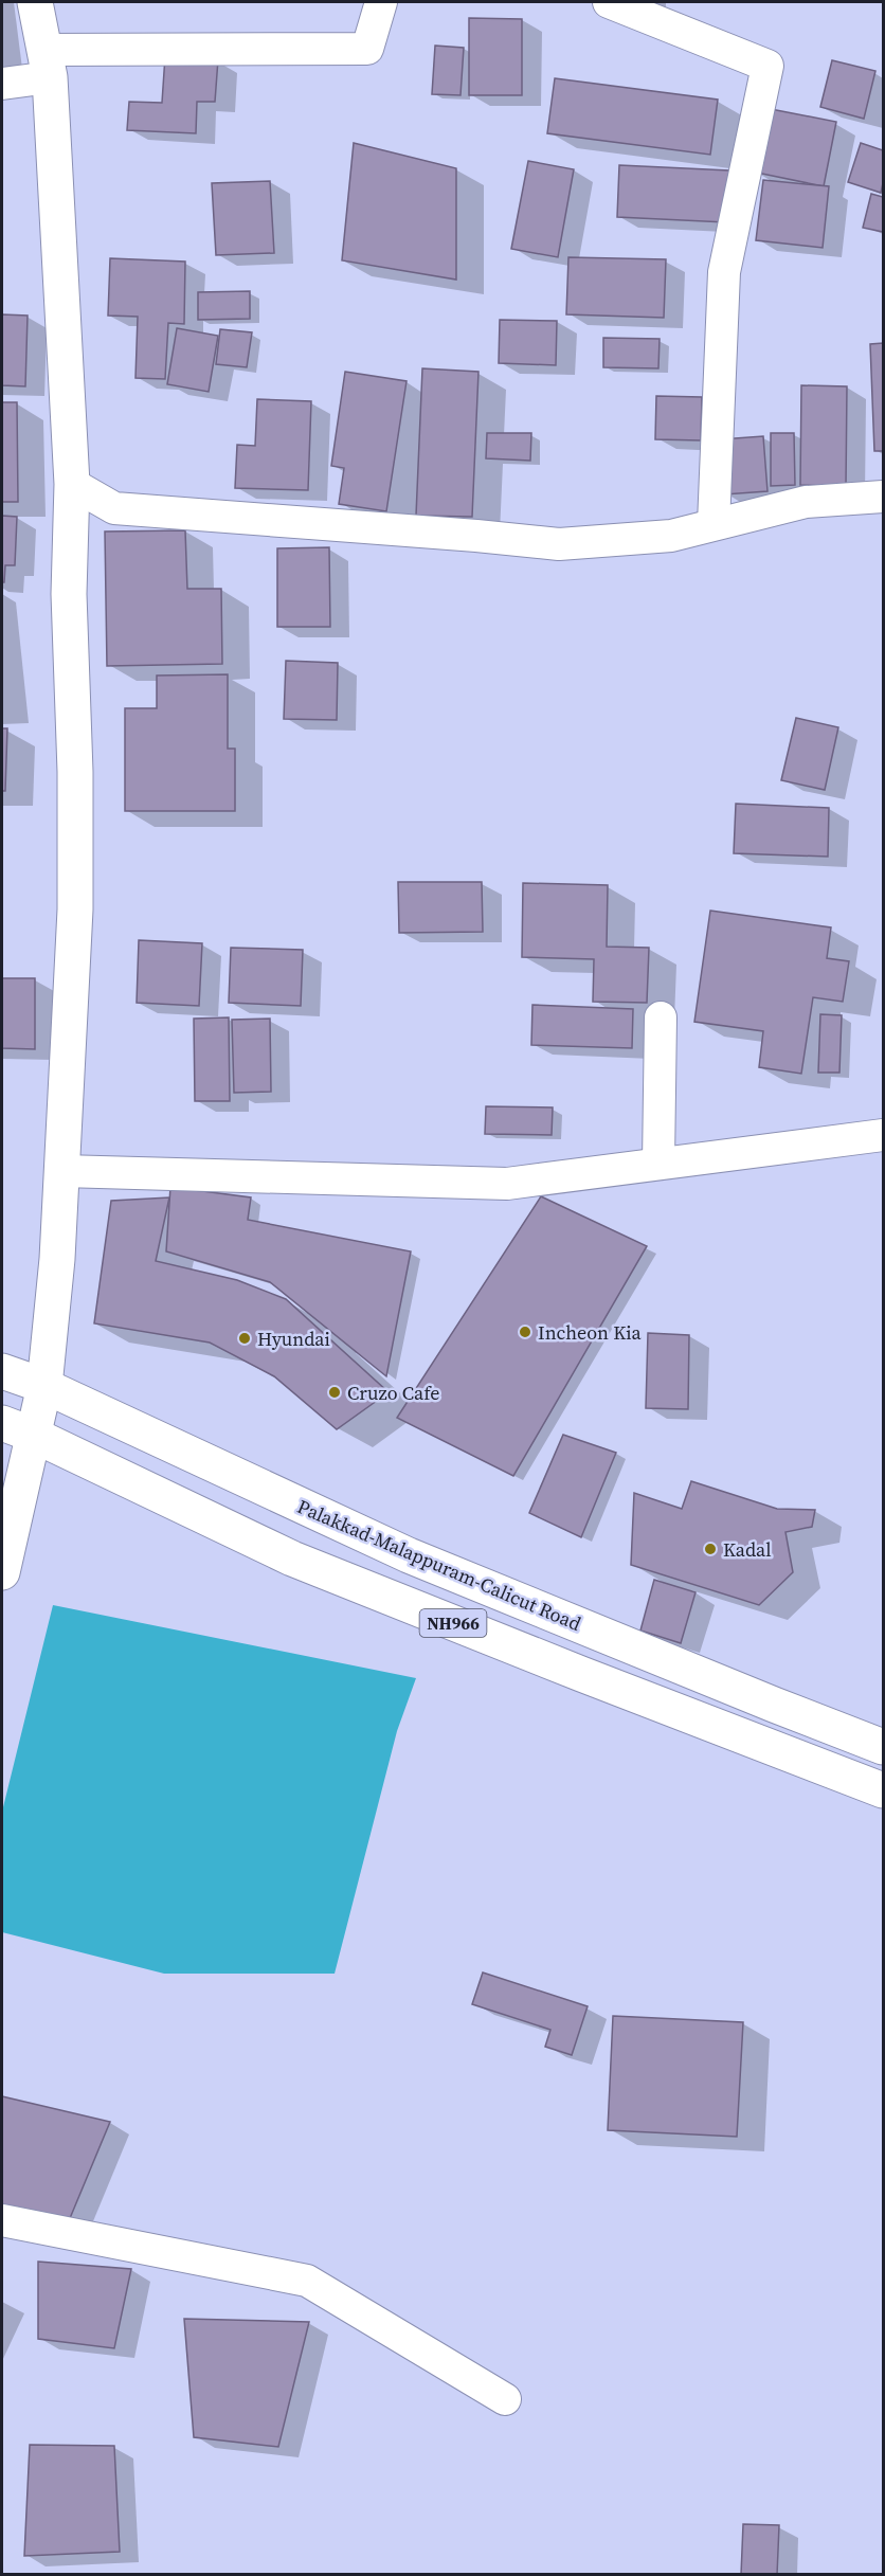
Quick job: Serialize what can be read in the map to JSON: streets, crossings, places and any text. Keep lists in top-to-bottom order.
{
  "streets": {
    "main road": ["Palakkad-Malappuram-Calicut Road", "NH966"]
  },
  "places": [
    "Incheon Kia",
    "Hyundai",
    "Cruzo Cafe",
    "Kadal"
  ]
}
